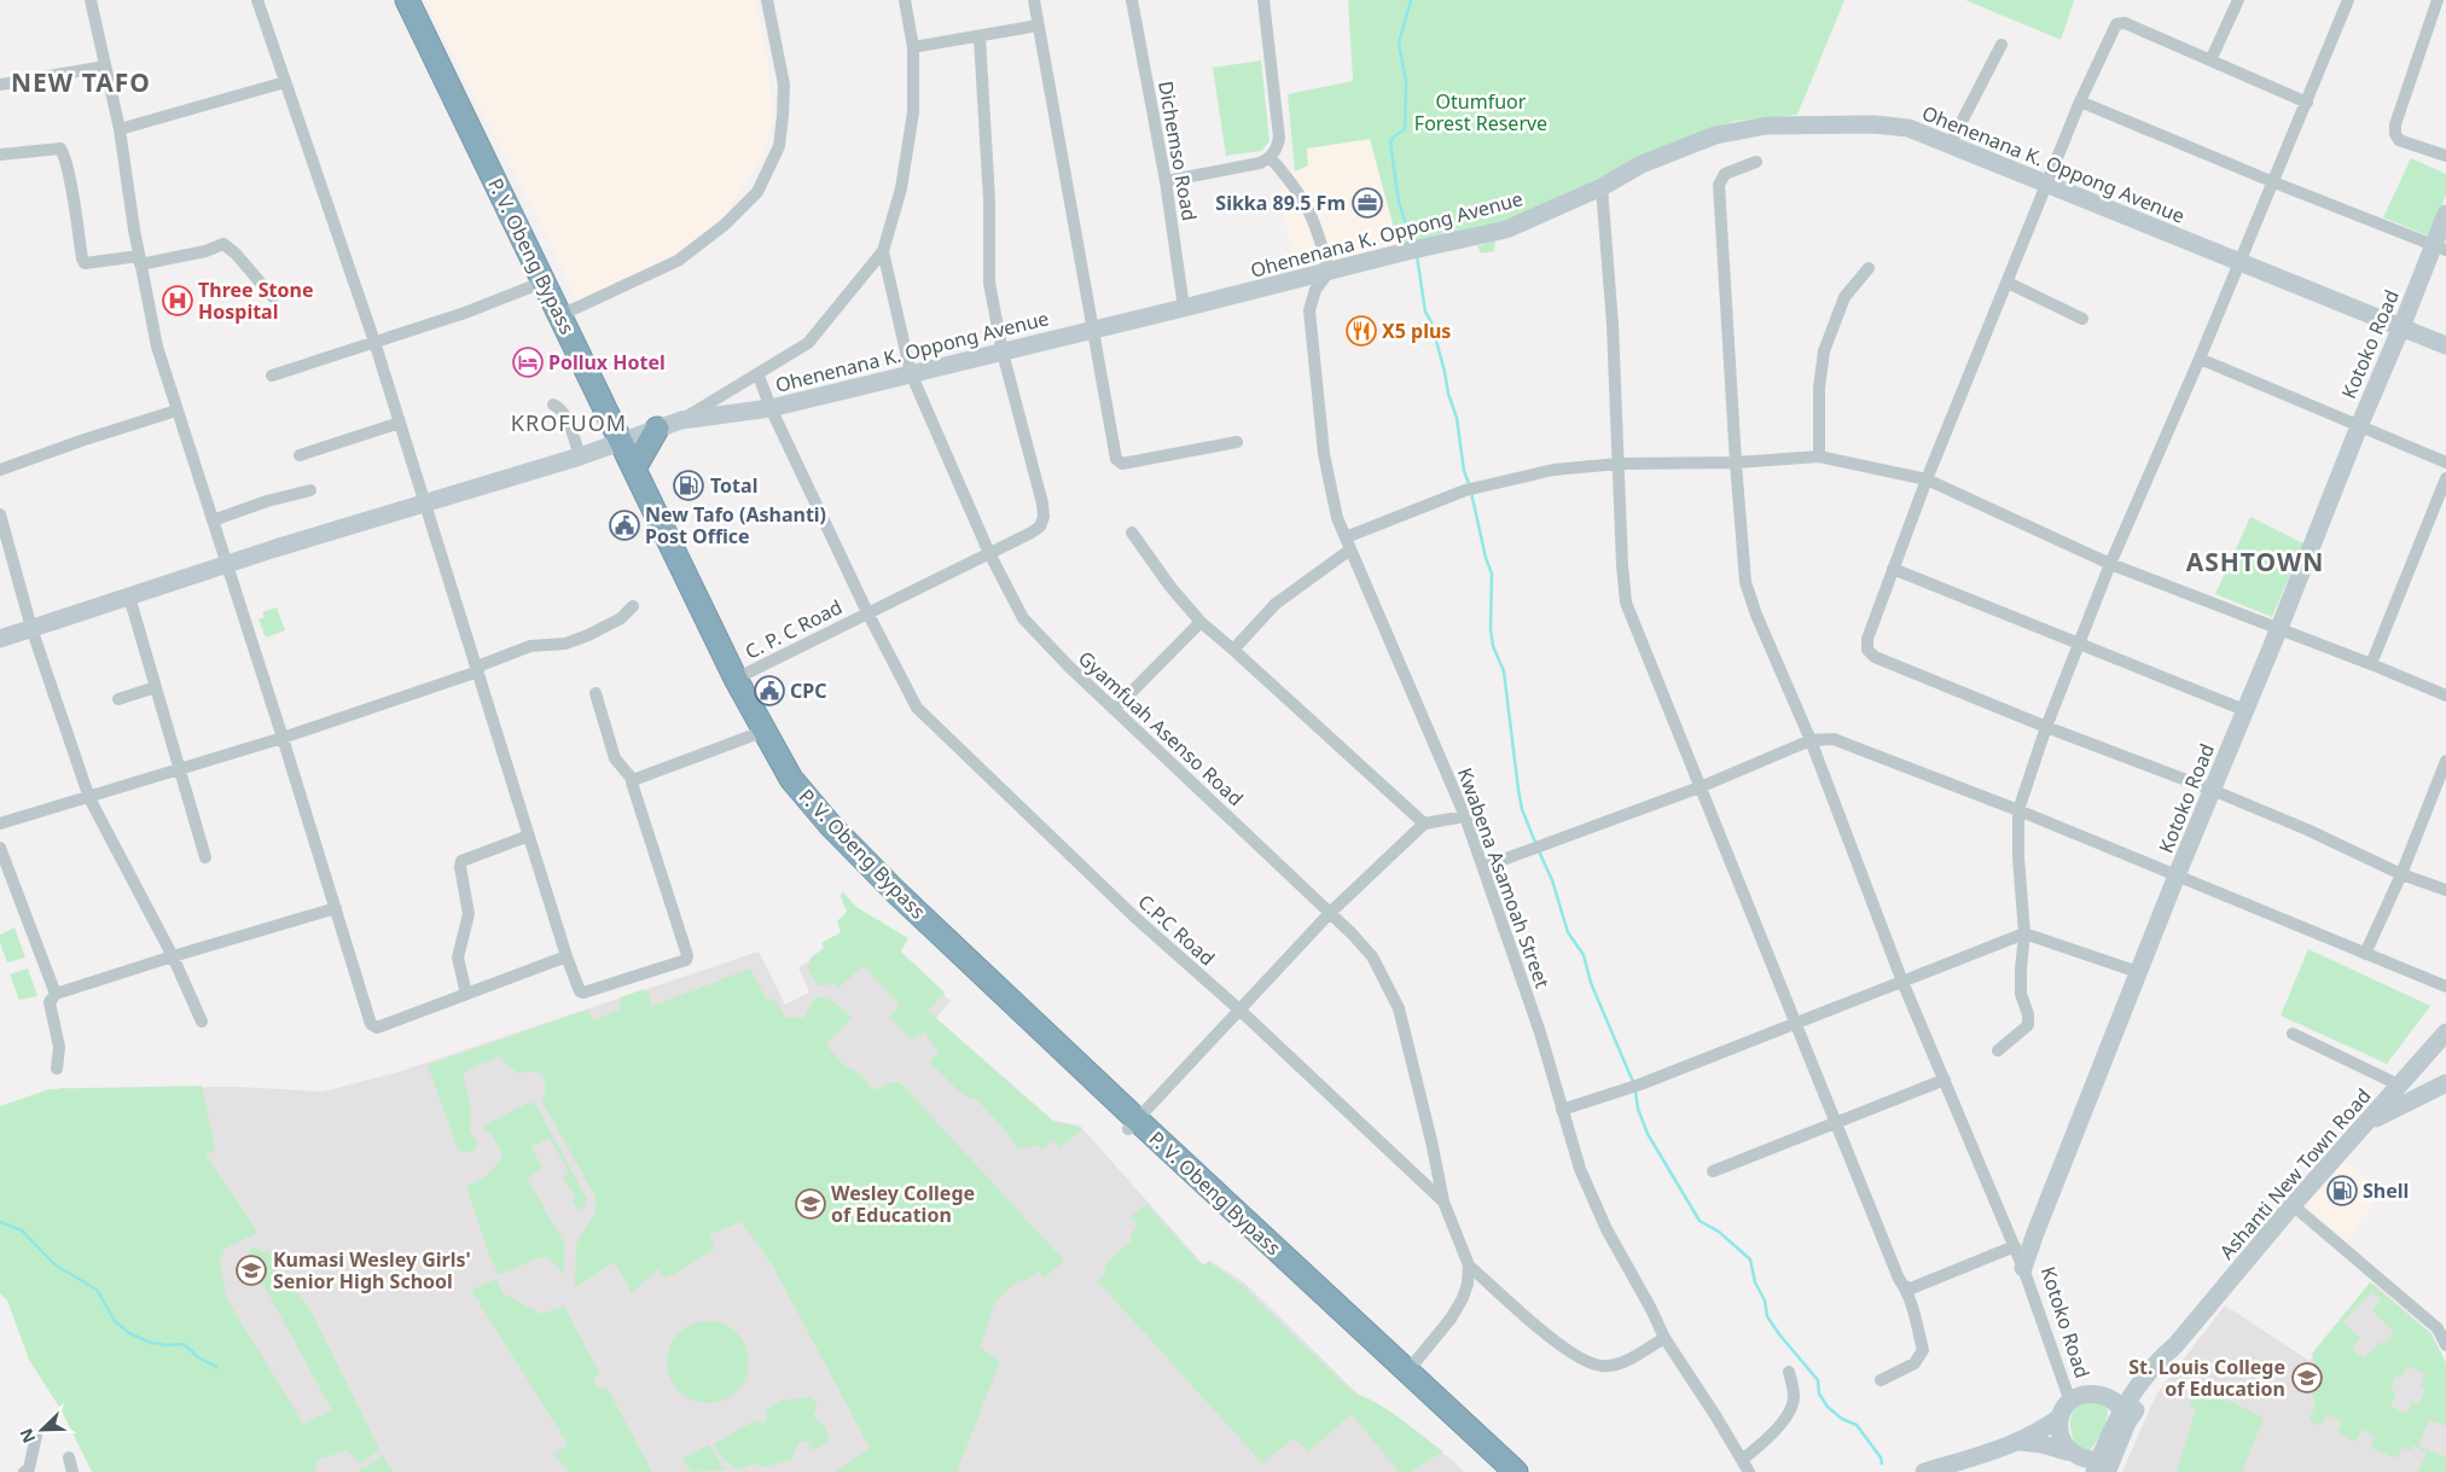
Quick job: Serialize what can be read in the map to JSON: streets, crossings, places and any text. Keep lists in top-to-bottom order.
{
  "streets": {
    "highway": ["P. V. Obeng Bypass"],
    "street": [
      "Dichemso Road",
      "Ohenenana K. Oppong Avenue",
      "Kotoko Road",
      "C. P. C Road",
      "Gyamfuah Asenso Road",
      "Kwabena Asamoah Street",
      "C.P.C Road",
      "Ashanti New Town Road"
    ]
  },
  "crossings": [
    ["Dichemso Road", "Ohenenana K. Oppong Avenue"],
    ["Ohenenana K. Oppong Avenue", "P. V. Obeng Bypass"],
    ["Ohenenana K. Oppong Avenue", "Kotoko Road"],
    ["Ohenenana K. Oppong Avenue", "C. P. C Road"],
    ["Ohenenana K. Oppong Avenue", "Gyamfuah Asenso Road"],
    ["Ohenenana K. Oppong Avenue", "Kwabena Asamoah Street"],
    ["Ohenenana K. Oppong Avenue", "C.P.C Road"],
    ["P. V. Obeng Bypass", "C. P. C Road"],
    ["C. P. C Road", "Gyamfuah Asenso Road"],
    ["C. P. C Road", "C.P.C Road"]
  ],
  "districts": ["NEW TAFO", "KROFUOM", "ASHTOWN"],
  "parks": ["Otumfuor Forest Reserve"],
  "places": {
    "office": ["Sikka 89.5 Fm"],
    "hospital": ["Three Stone Hospital"],
    "restaurant": ["X5 plus"],
    "hotel": ["Pollux Hotel"],
    "fuel station": ["Total", "Shell"],
    "public building": ["New Tafo (Ashanti) Post Office", "CPC"],
    "school or university": ["Wesley College of Education", "Kumasi Wesley Girls' Senior High School", "St. Louis College of Education"]
  },
  "north": "bottom left"
}
